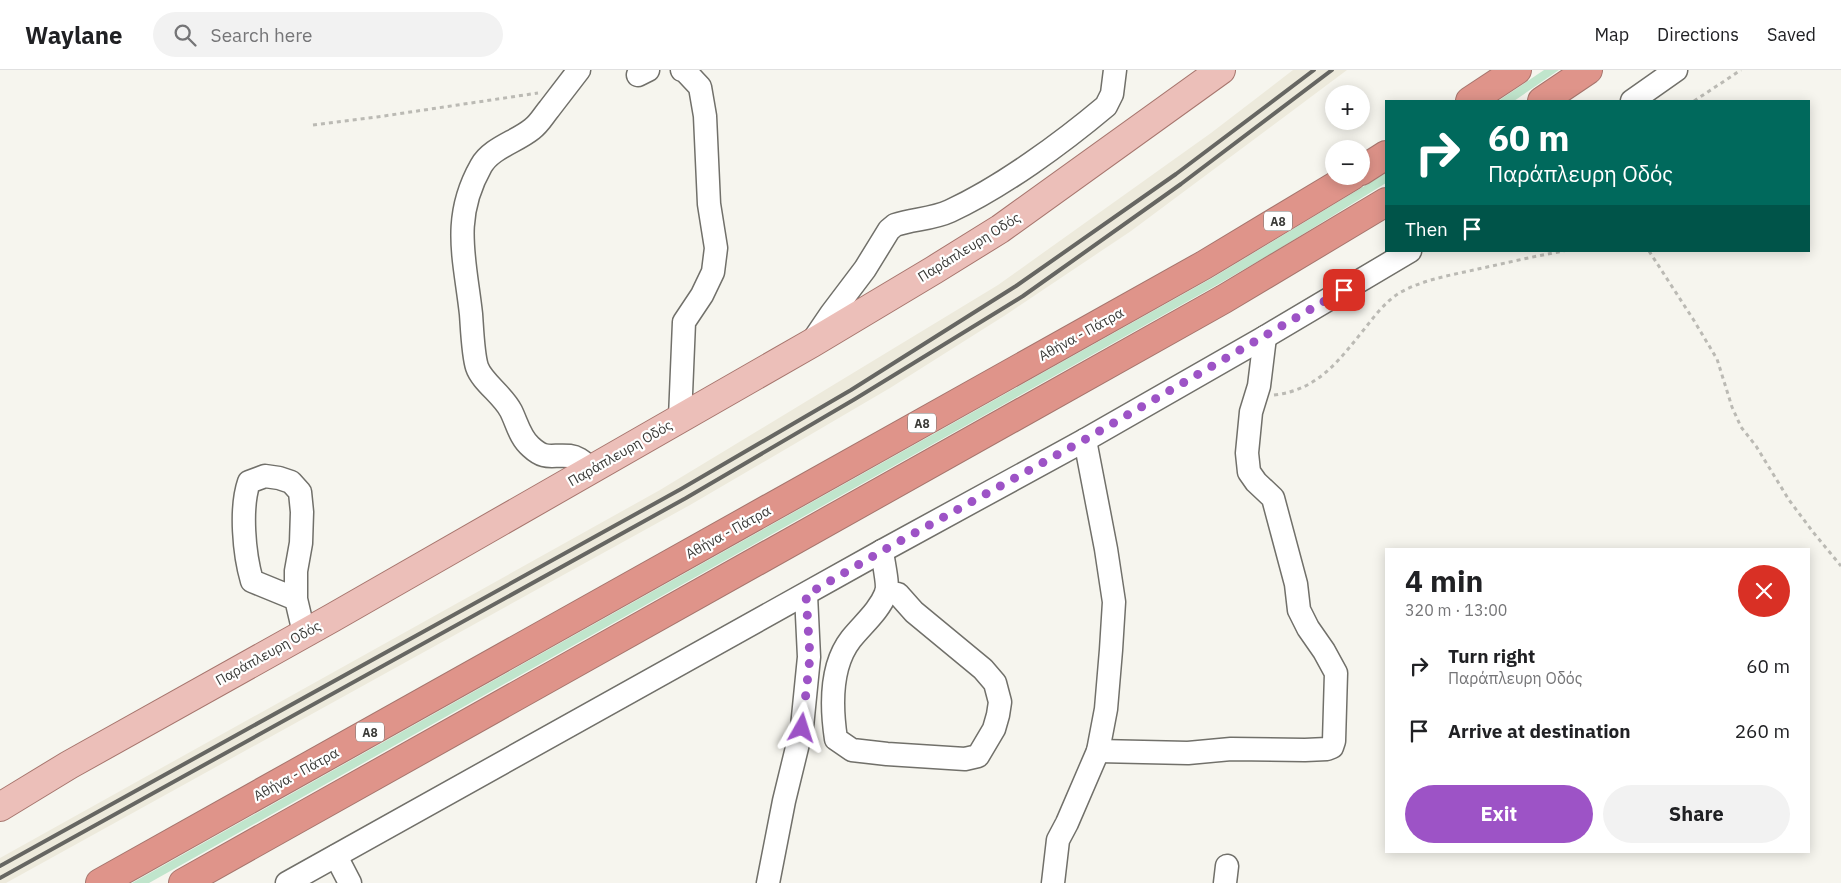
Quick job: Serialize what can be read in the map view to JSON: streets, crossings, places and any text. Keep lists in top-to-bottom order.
{
  "streets": {
    "highway": ["Α8", "Αθήνα - Πάτρα"],
    "main road": ["Παράπλευρη Οδός"]
  },
  "page": {
    "header": "Waylane",
    "search": "Search here",
    "nav": ["Map", "Directions", "Saved"],
    "map_buttons": ["+", "−"],
    "turn": ["60 m", "Παράπλευρη Οδός"],
    "then": "Then",
    "heading": ["4 min", "320 m · 13:00"],
    "list": [
      {
        "name": "Turn right",
        "note": "Παράπλευρη Οδός",
        "value": "60 m"
      },
      {
        "name": "Arrive at destination",
        "value": "260 m"
      }
    ],
    "buttons": ["Exit", "Share"]
  }
}
